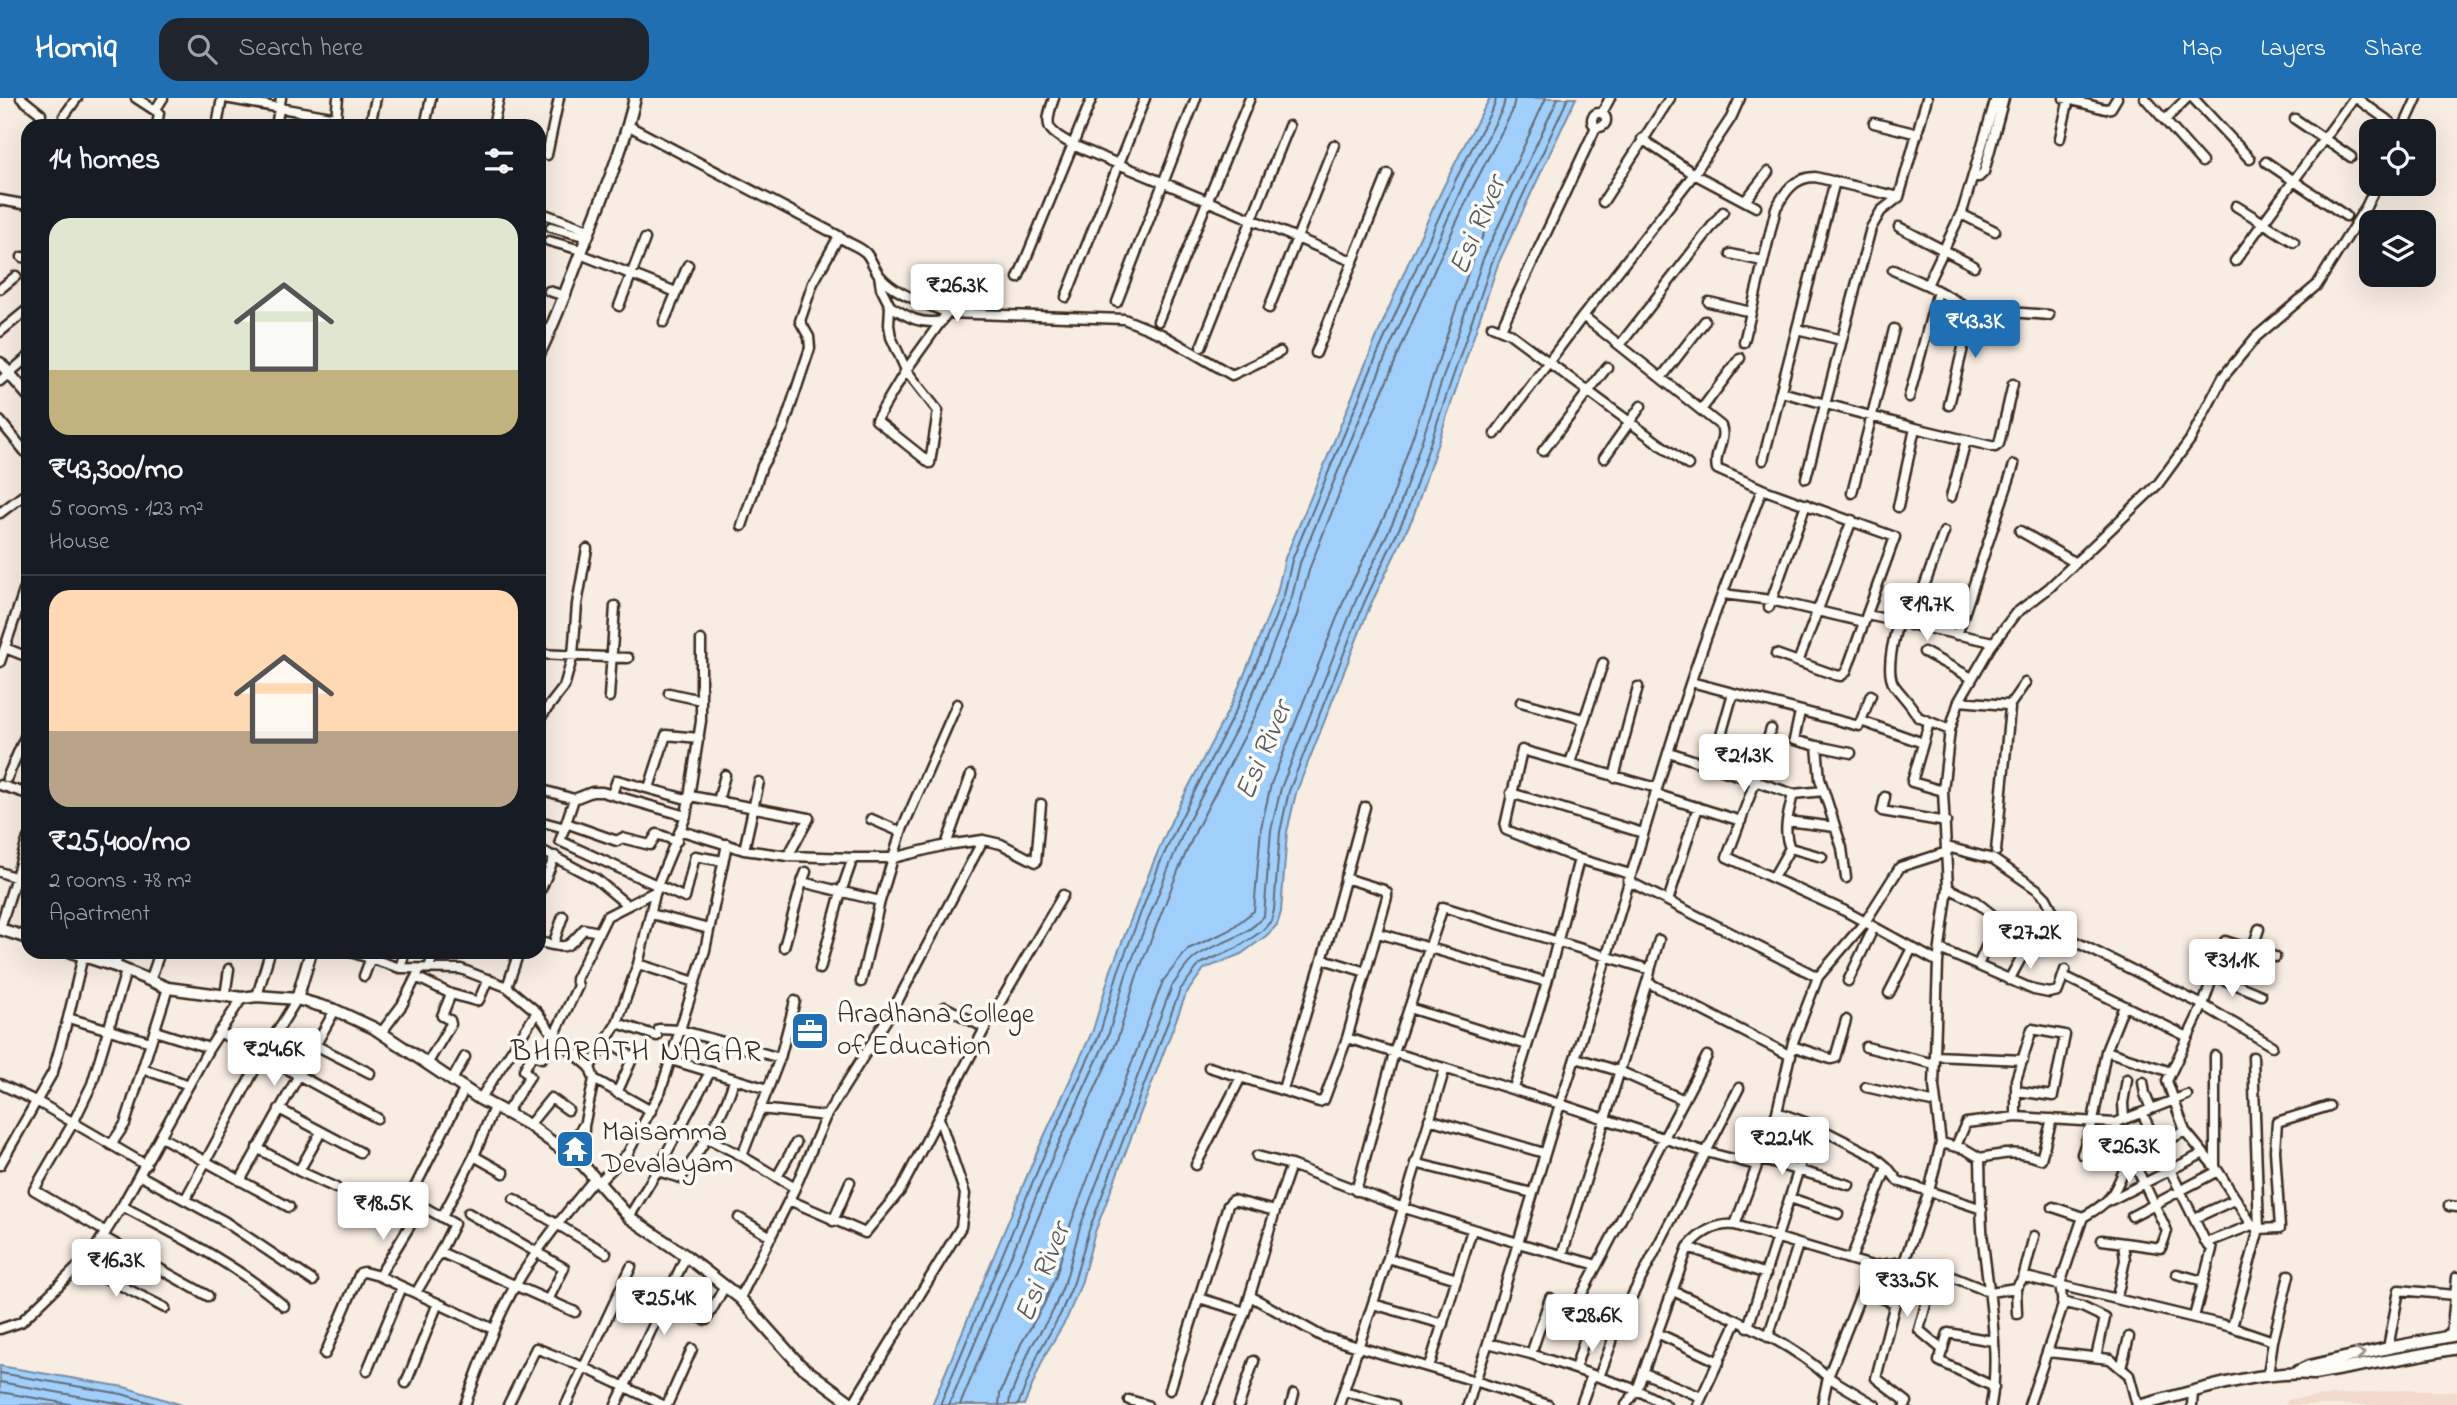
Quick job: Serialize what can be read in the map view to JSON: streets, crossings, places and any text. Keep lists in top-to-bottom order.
{
  "districts": ["BHARATH NAGAR"],
  "water": ["Esi River"],
  "places": {
    "office": ["Aradhana College of Education"],
    "temple": ["Maisamma Devalayam"]
  },
  "page": {
    "header": "Homiq",
    "search": "Search here",
    "nav": ["Map", "Layers", "Share"],
    "heading": "14 homes",
    "list": [
      {
        "name": "₹43,300/mo",
        "note": "5 rooms · 123 m² · House"
      },
      {
        "name": "₹25,400/mo",
        "note": "2 rooms · 78 m² · Apartment"
      }
    ],
    "price": [
      "₹26.3K",
      "₹43.3K",
      "₹19.7K",
      "₹21.3K",
      "₹27.2K",
      "₹31.1K",
      "₹24.6K",
      "₹22.4K",
      "₹26.3K",
      "₹18.5K",
      "₹16.3K",
      "₹33.5K",
      "₹25.4K",
      "₹28.6K"
    ]
  }
}
